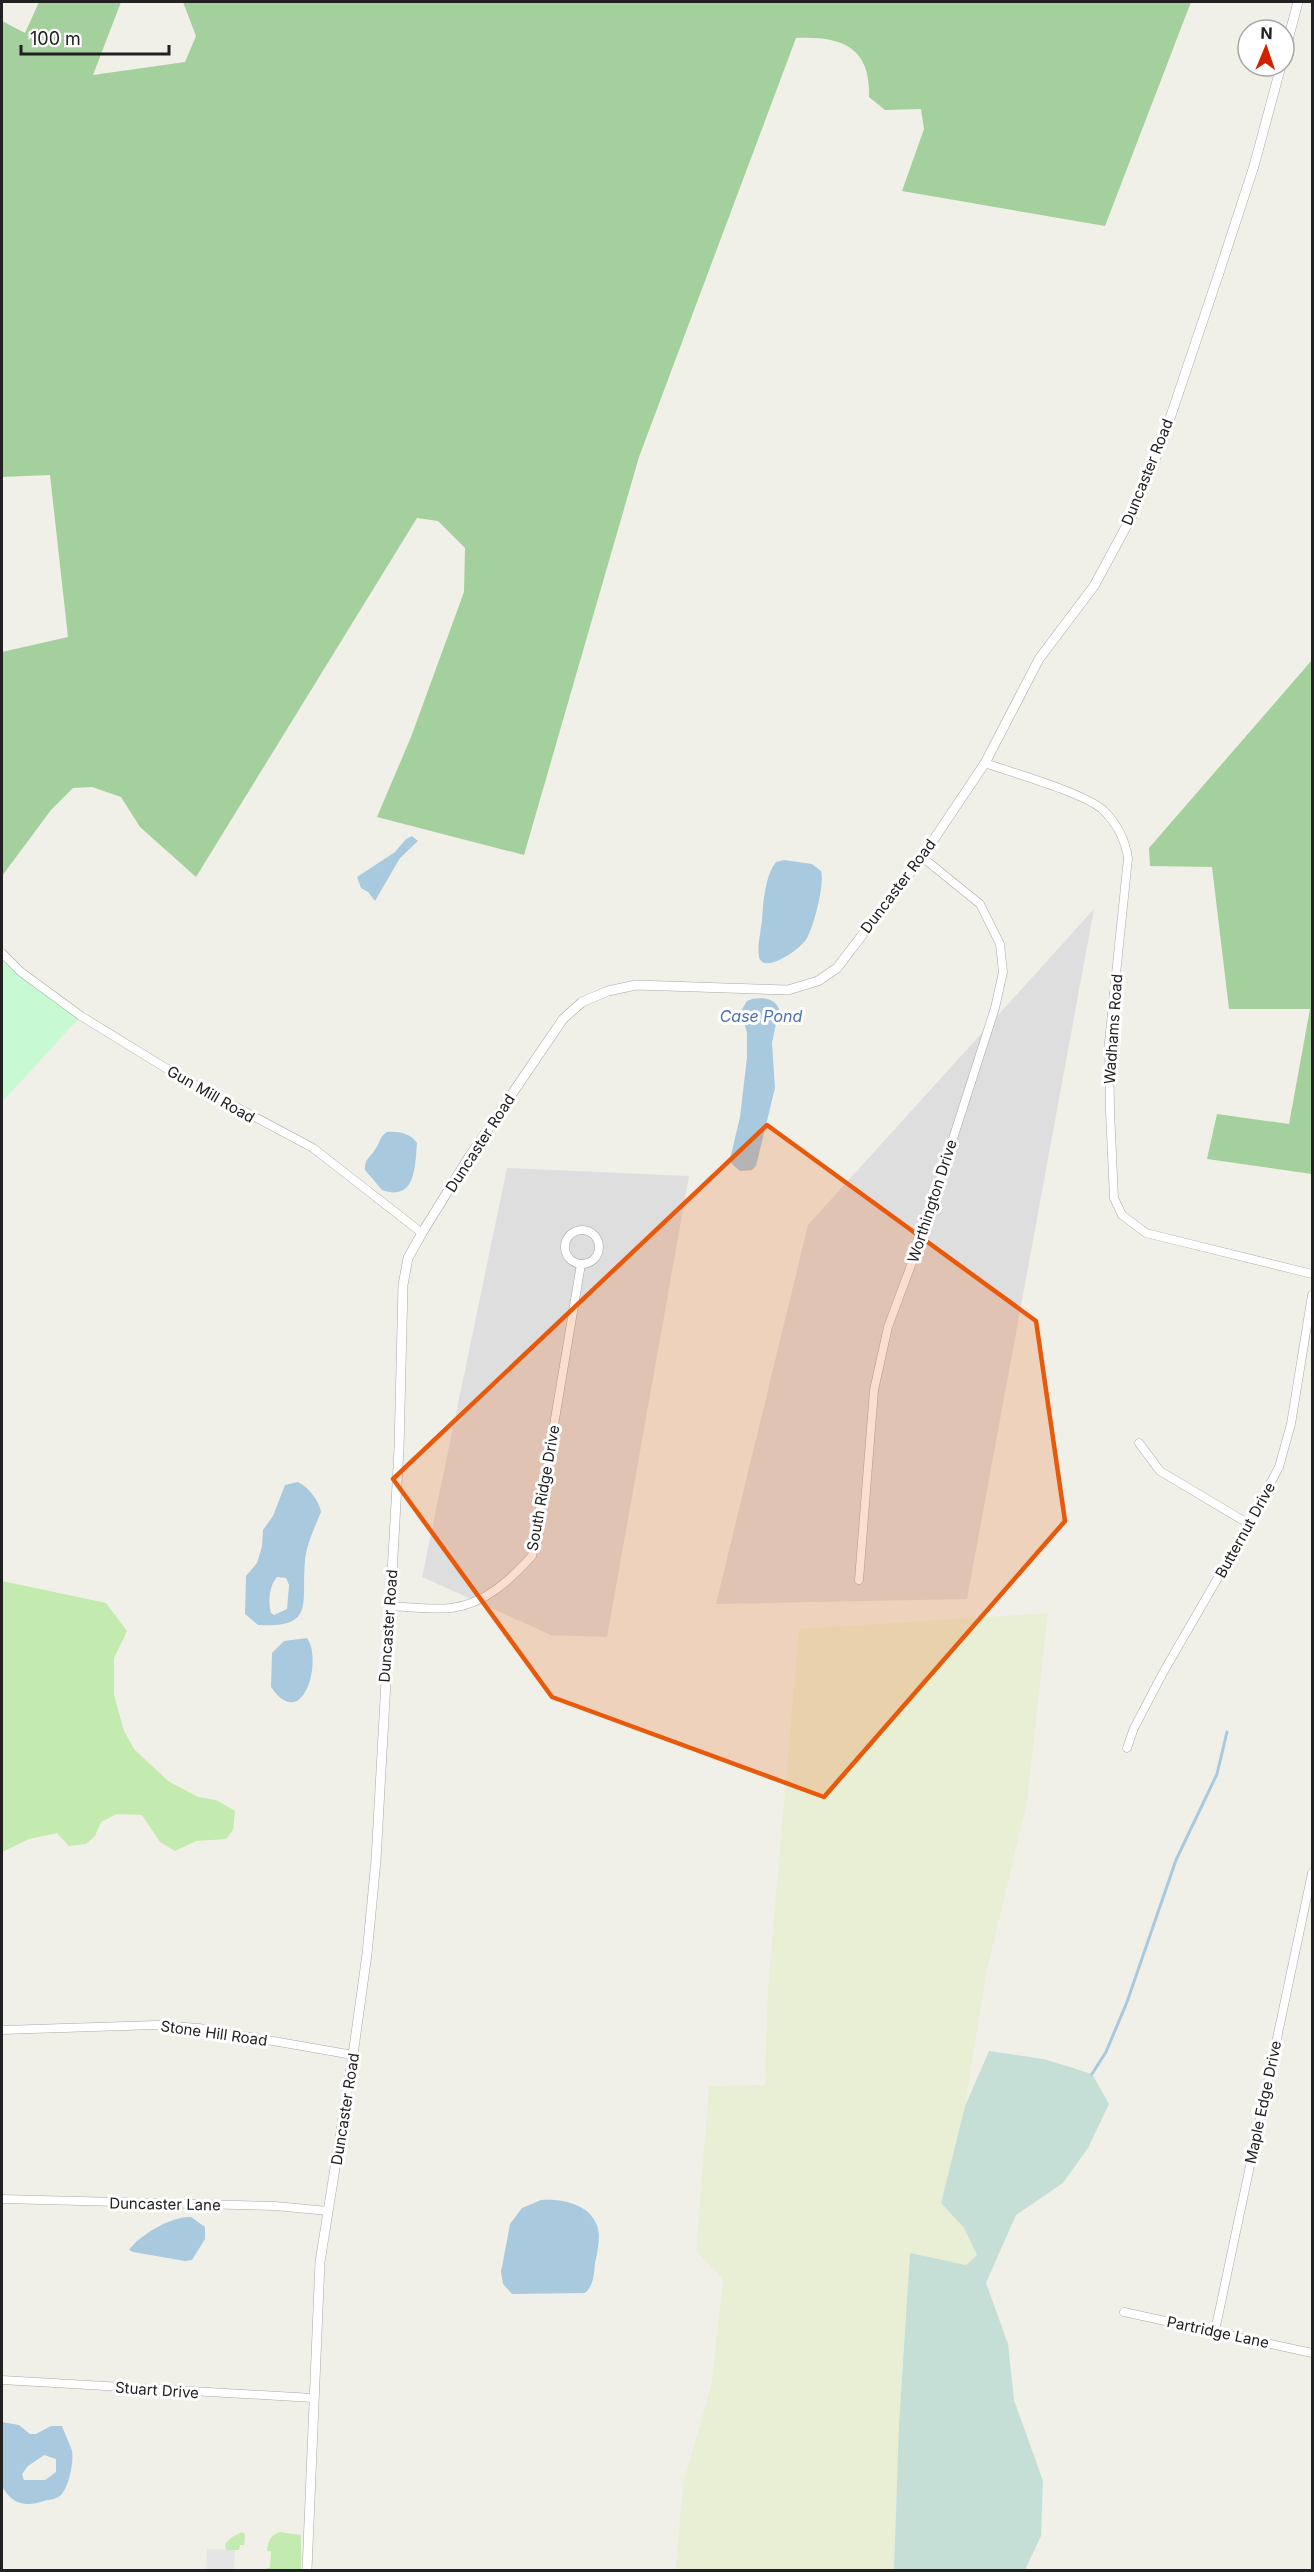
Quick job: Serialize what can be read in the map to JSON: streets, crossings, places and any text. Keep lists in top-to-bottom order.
{
  "streets": {
    "street": [
      "Duncaster Road",
      "Wadhams Road",
      "Gun Mill Road",
      "Worthington Drive",
      "South Ridge Drive",
      "Butternut Drive",
      "Stone Hill Road",
      "Maple Edge Drive",
      "Duncaster Lane",
      "Partridge Lane",
      "Stuart Drive"
    ]
  },
  "crossings": [
    ["Duncaster Road", "Wadhams Road"],
    ["Duncaster Road", "Gun Mill Road"],
    ["Duncaster Road", "Worthington Drive"],
    ["Duncaster Road", "South Ridge Drive"],
    ["Duncaster Road", "Stone Hill Road"],
    ["Duncaster Road", "Duncaster Lane"],
    ["Duncaster Road", "Stuart Drive"],
    ["Maple Edge Drive", "Partridge Lane"]
  ],
  "water": ["Case Pond"],
  "scale_bar": "100 m",
  "north": "top"
}
